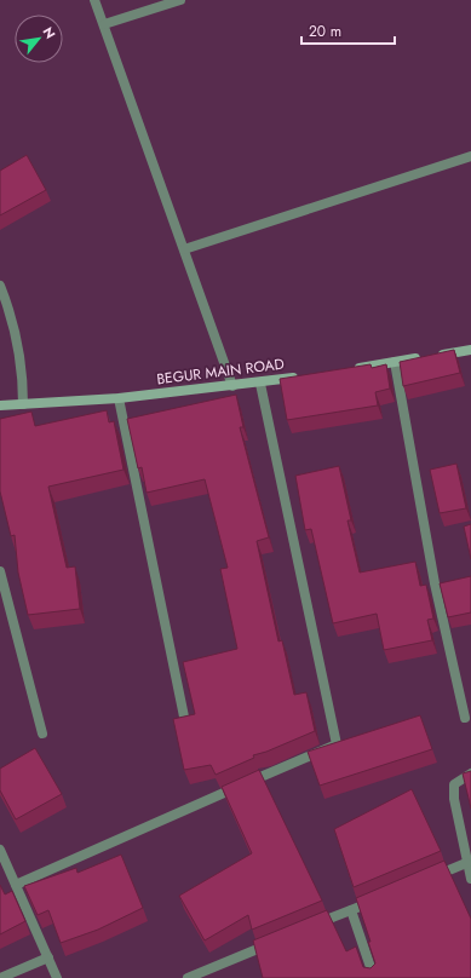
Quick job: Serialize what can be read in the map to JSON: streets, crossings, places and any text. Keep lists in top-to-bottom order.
{
  "streets": {
    "street": ["BEGUR MAIN ROAD"]
  },
  "scale_bar": "20 m",
  "north": "top right"
}
